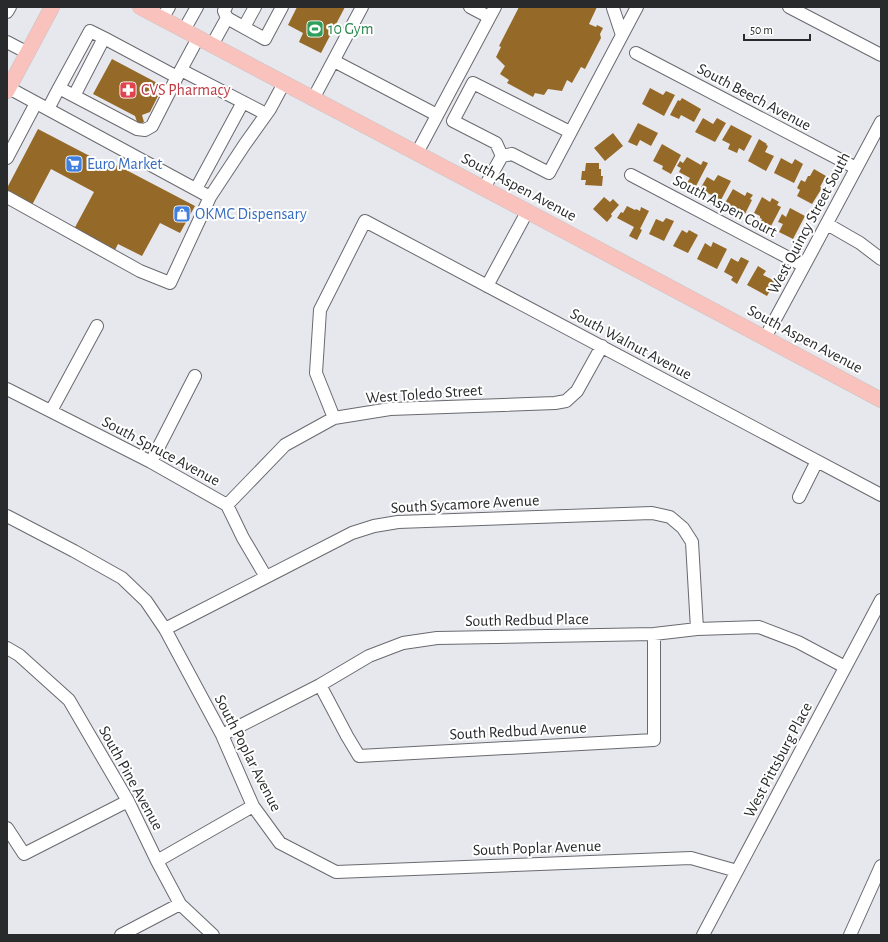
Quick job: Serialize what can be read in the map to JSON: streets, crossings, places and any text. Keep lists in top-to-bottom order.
{
  "streets": {
    "main road": ["South Aspen Avenue"],
    "street": [
      "South Beech Avenue",
      "South Aspen Court",
      "West Quincy Street South",
      "South Walnut Avenue",
      "West Toledo Street",
      "South Spruce Avenue",
      "South Sycamore Avenue",
      "South Redbud Place",
      "South Redbud Avenue",
      "South Poplar Avenue",
      "West Pittsburg Place",
      "South Pine Avenue"
    ]
  },
  "crossings": [
    ["South Beech Avenue", "West Quincy Street South"],
    ["South Aspen Avenue", "West Quincy Street South"],
    ["South Aspen Court", "West Quincy Street South"],
    ["South Walnut Avenue", "West Toledo Street"],
    ["West Toledo Street", "South Spruce Avenue"],
    ["South Spruce Avenue", "South Sycamore Avenue"],
    ["South Sycamore Avenue", "South Redbud Place"],
    ["South Sycamore Avenue", "South Poplar Avenue"],
    ["South Redbud Place", "South Redbud Avenue"],
    ["South Redbud Place", "South Poplar Avenue"],
    ["South Redbud Place", "West Pittsburg Place"],
    ["South Poplar Avenue", "West Pittsburg Place"]
  ],
  "places": {
    "sports": ["10 Gym"],
    "pharmacy": ["CVS Pharmacy"],
    "supermarket": ["Euro Market"],
    "shop": ["OKMC Dispensary"]
  },
  "scale_bar": "50 m"
}
